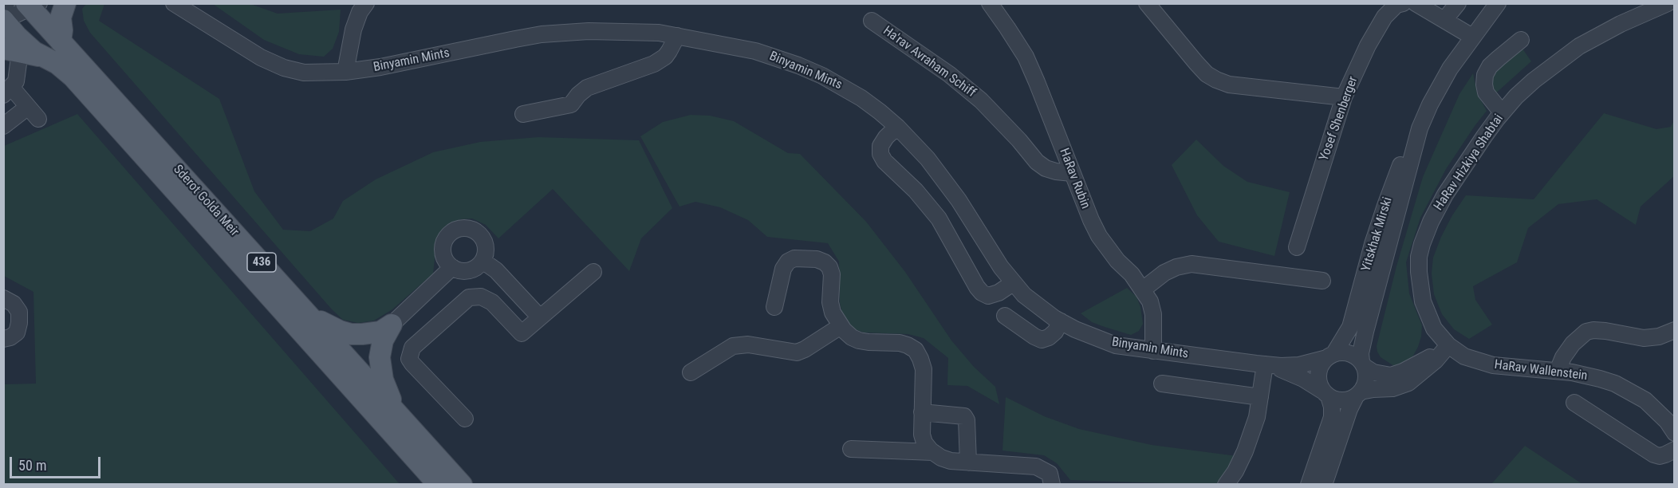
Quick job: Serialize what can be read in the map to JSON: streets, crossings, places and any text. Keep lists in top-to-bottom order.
{
  "streets": {
    "main road": ["Sderot Golda Meir", "436"],
    "street": [
      "Binyamin Mints",
      "Ha'rav Avraham Schiff",
      "Yosef Shenberger",
      "HaRav Hizkiya Shabtai",
      "HaRav Rubin",
      "Yitskhak Mirski",
      "HaRav Wallenstein"
    ]
  },
  "crossings": [
    ["Binyamin Mints", "HaRav Rubin"],
    ["Binyamin Mints", "Yitskhak Mirski"],
    ["Ha'rav Avraham Schiff", "HaRav Rubin"],
    ["HaRav Hizkiya Shabtai", "HaRav Wallenstein"]
  ],
  "scale_bar": "50 m"
}
